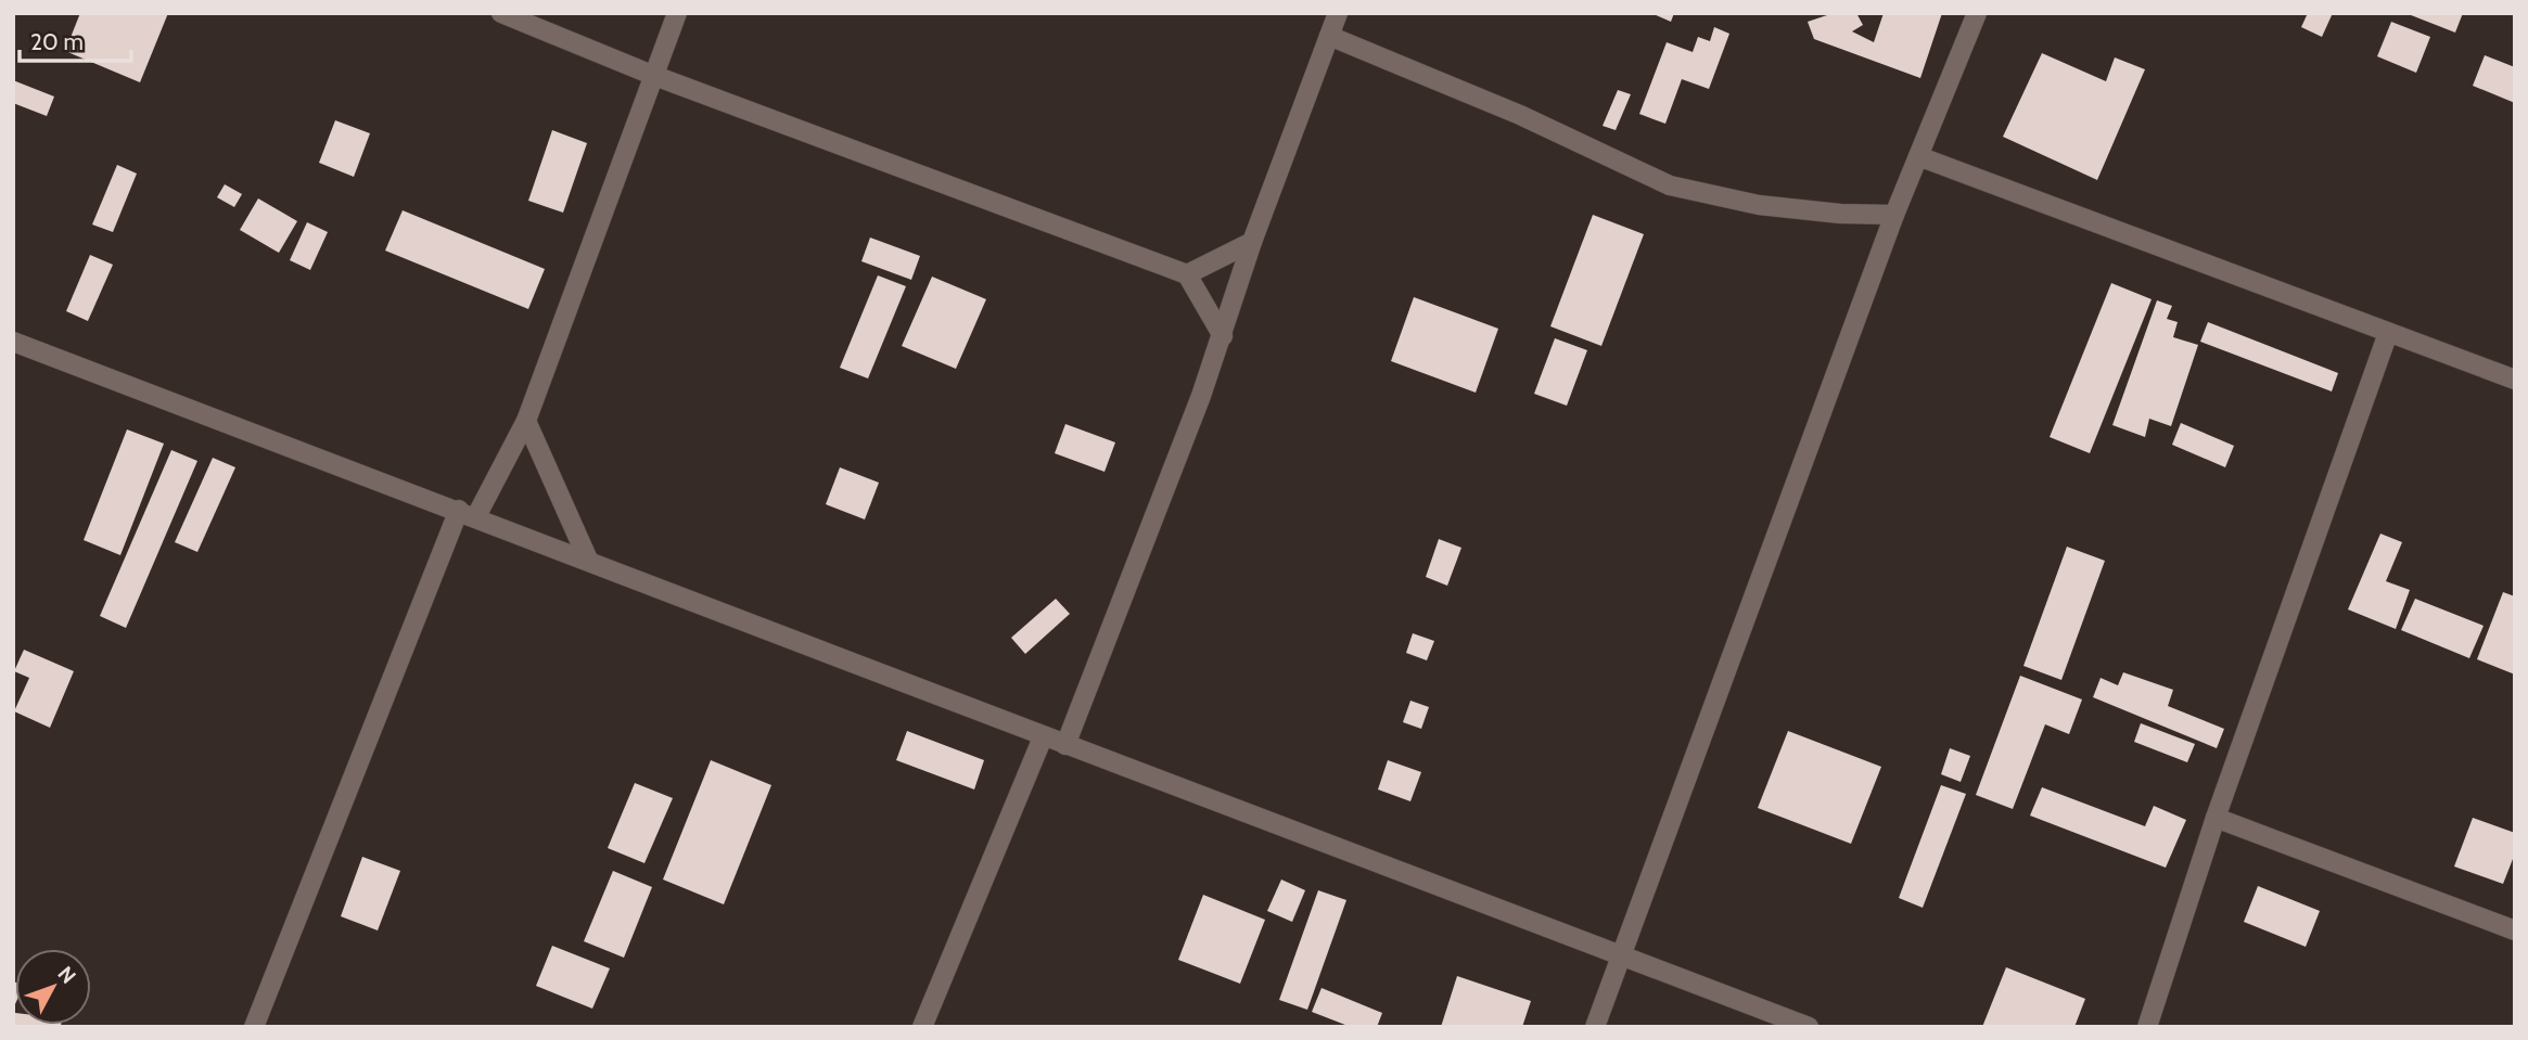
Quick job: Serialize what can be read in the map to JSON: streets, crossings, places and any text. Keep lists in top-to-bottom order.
{
  "scale_bar": "20 m",
  "north": "top right"
}
